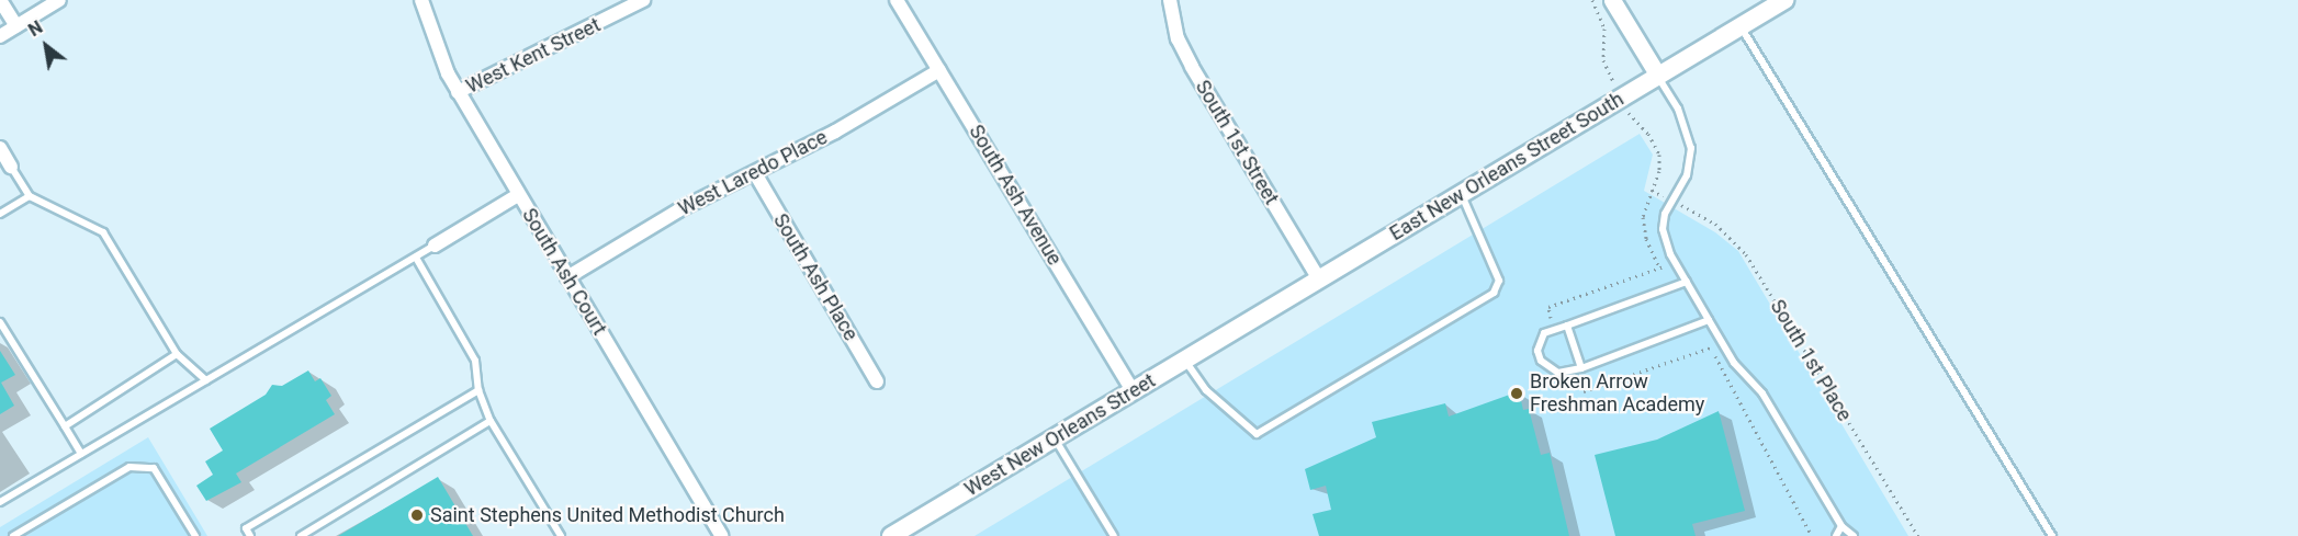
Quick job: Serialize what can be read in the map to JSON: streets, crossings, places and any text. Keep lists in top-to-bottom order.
{
  "streets": {
    "main road": ["East New Orleans Street South", "West New Orleans Street"],
    "street": [
      "West Kent Street",
      "South 1st Street",
      "West Laredo Place",
      "South Ash Avenue",
      "South Ash Court",
      "South Ash Place"
    ],
    "path": ["South 1st Place"]
  },
  "crossings": [
    ["West Kent Street", "South Ash Court"],
    ["South 1st Street", "East New Orleans Street South"],
    ["East New Orleans Street South", "West New Orleans Street"],
    ["West Laredo Place", "South Ash Avenue"],
    ["West Laredo Place", "South Ash Court"],
    ["West Laredo Place", "South Ash Place"],
    ["South Ash Avenue", "West New Orleans Street"]
  ],
  "places": ["Broken Arrow Freshman Academy", "Saint Stephens United Methodist Church"],
  "north": "top left"
}
